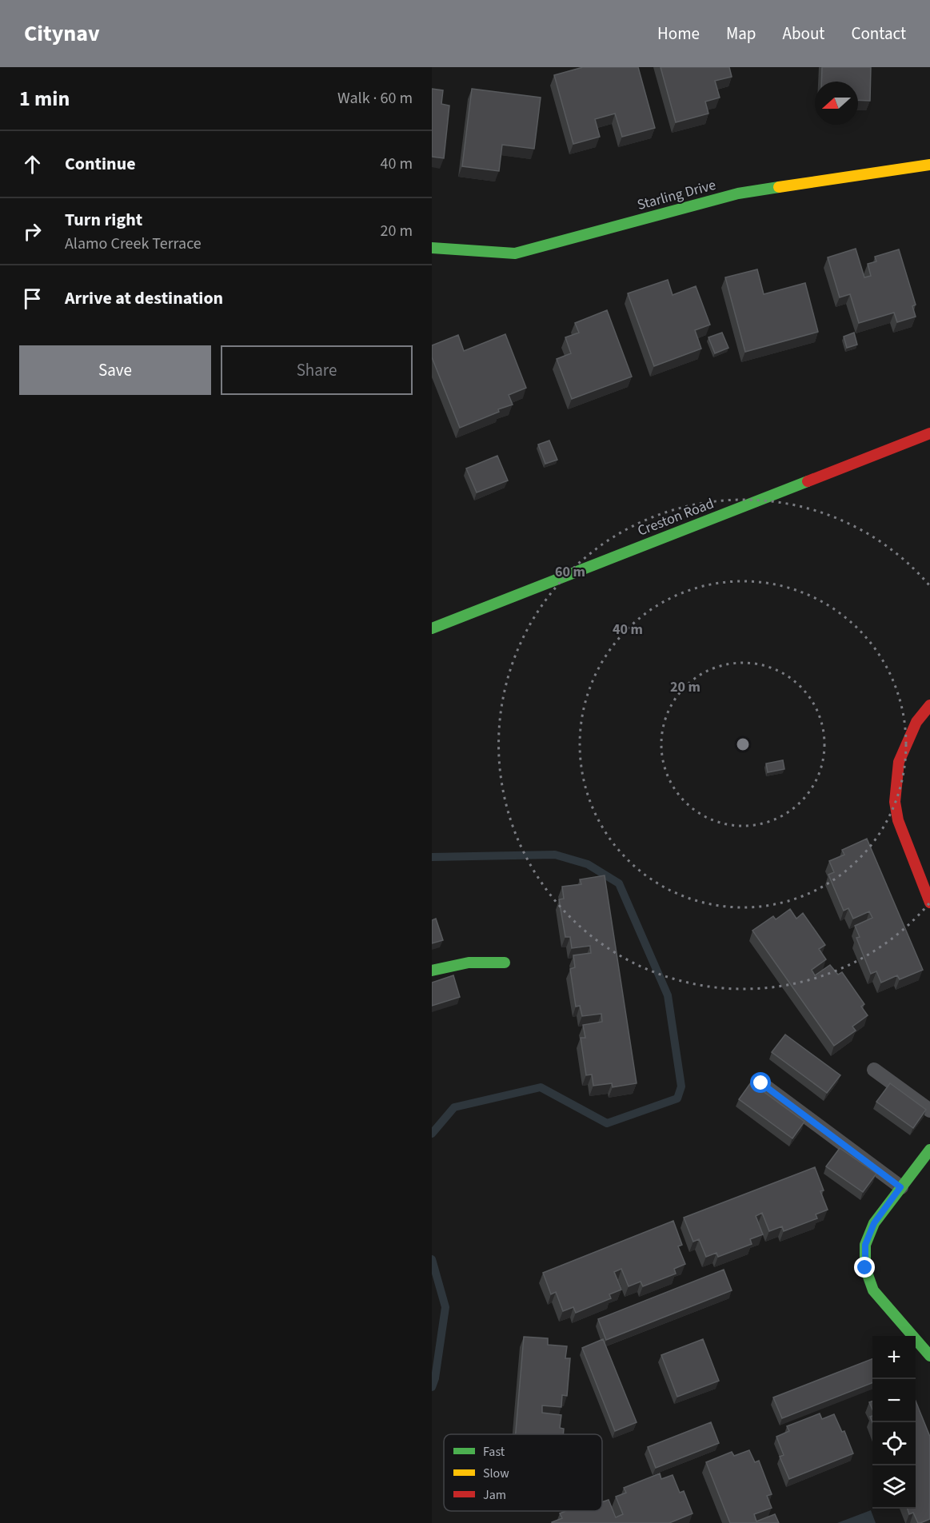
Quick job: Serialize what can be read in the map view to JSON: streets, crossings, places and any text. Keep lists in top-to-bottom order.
{
  "streets": {
    "street": ["Starling Drive", "Creston Road"]
  },
  "legend": ["Fast", "Slow", "Jam"],
  "north": "left",
  "page": {
    "header": "Citynav",
    "nav": [
      "Home",
      "Map",
      "About",
      "Contact"
    ],
    "heading": ["1 min", "Walk · 60 m"],
    "list": [
      ["Continue", "40 m"],
      ["Turn right", "Alamo Creek Terrace", "20 m"],
      "Arrive at destination"
    ],
    "buttons": ["Save", "Share"],
    "map_buttons": ["+", "−"]
  },
  "rings": ["60 m", "40 m", "20 m"]
}
